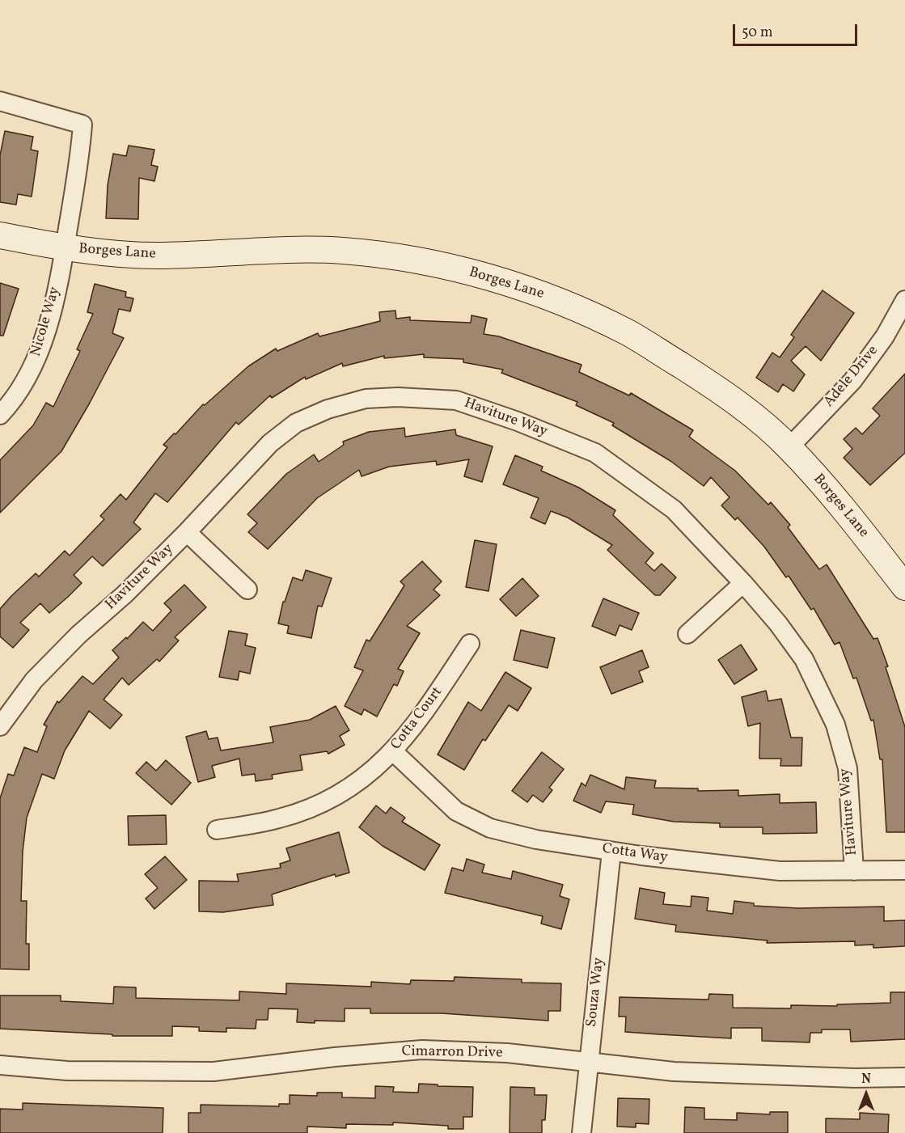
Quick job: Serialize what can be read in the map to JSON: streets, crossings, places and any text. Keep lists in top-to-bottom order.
{
  "streets": {
    "street": [
      "Borges Lane",
      "Nicole Way",
      "Adele Drive",
      "Haviture Way",
      "Cotta Court",
      "Cotta Way",
      "Souza Way",
      "Cimarron Drive"
    ]
  },
  "crossings": [
    ["Borges Lane", "Nicole Way"],
    ["Borges Lane", "Adele Drive"],
    ["Haviture Way", "Cotta Way"],
    ["Cotta Court", "Cotta Way"],
    ["Cotta Way", "Souza Way"],
    ["Souza Way", "Cimarron Drive"]
  ],
  "scale_bar": "50 m",
  "north": "top"
}
